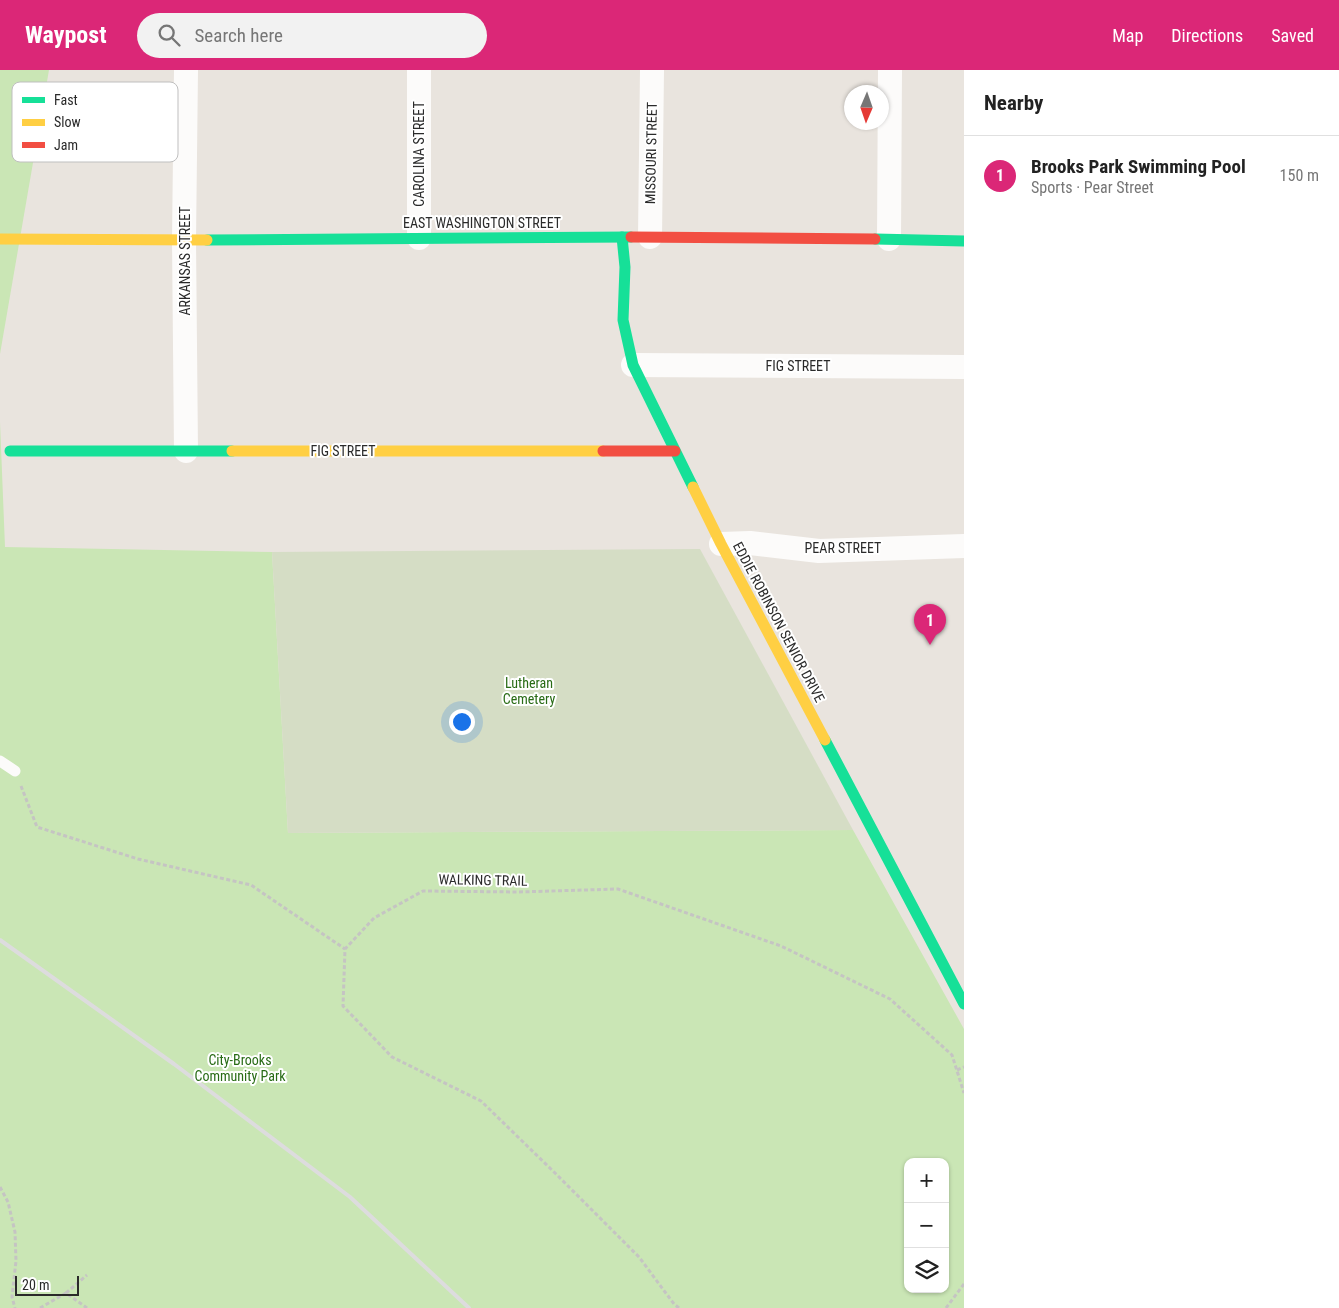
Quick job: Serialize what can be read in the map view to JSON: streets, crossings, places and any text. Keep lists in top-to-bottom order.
{
  "streets": {
    "street": [
      "MISSOURI STREET",
      "CAROLINA STREET",
      "EAST WASHINGTON STREET",
      "ARKANSAS STREET",
      "FIG STREET",
      "PEAR STREET",
      "EDDIE ROBINSON SENIOR DRIVE"
    ],
    "path": ["WALKING TRAIL"]
  },
  "crossings": [
    ["MISSOURI STREET", "EAST WASHINGTON STREET"],
    ["CAROLINA STREET", "EAST WASHINGTON STREET"],
    ["EAST WASHINGTON STREET", "ARKANSAS STREET"],
    ["EAST WASHINGTON STREET", "EDDIE ROBINSON SENIOR DRIVE"],
    ["ARKANSAS STREET", "FIG STREET"],
    ["FIG STREET", "EDDIE ROBINSON SENIOR DRIVE"],
    ["PEAR STREET", "EDDIE ROBINSON SENIOR DRIVE"]
  ],
  "parks": ["Lutheran Cemetery", "City-Brooks Community Park"],
  "legend": ["Fast", "Slow", "Jam"],
  "scale_bar": "20 m",
  "north": "bottom",
  "page": {
    "header": "Waypost",
    "search": "Search here",
    "nav": ["Map", "Directions", "Saved"],
    "heading": "Nearby",
    "list": [
      {
        "mark": "1",
        "name": "Brooks Park Swimming Pool",
        "note": "Sports · Pear Street",
        "value": "150 m"
      }
    ],
    "pins": "1",
    "map_buttons": ["+", "−"],
    "scale": "20 m"
  }
}
